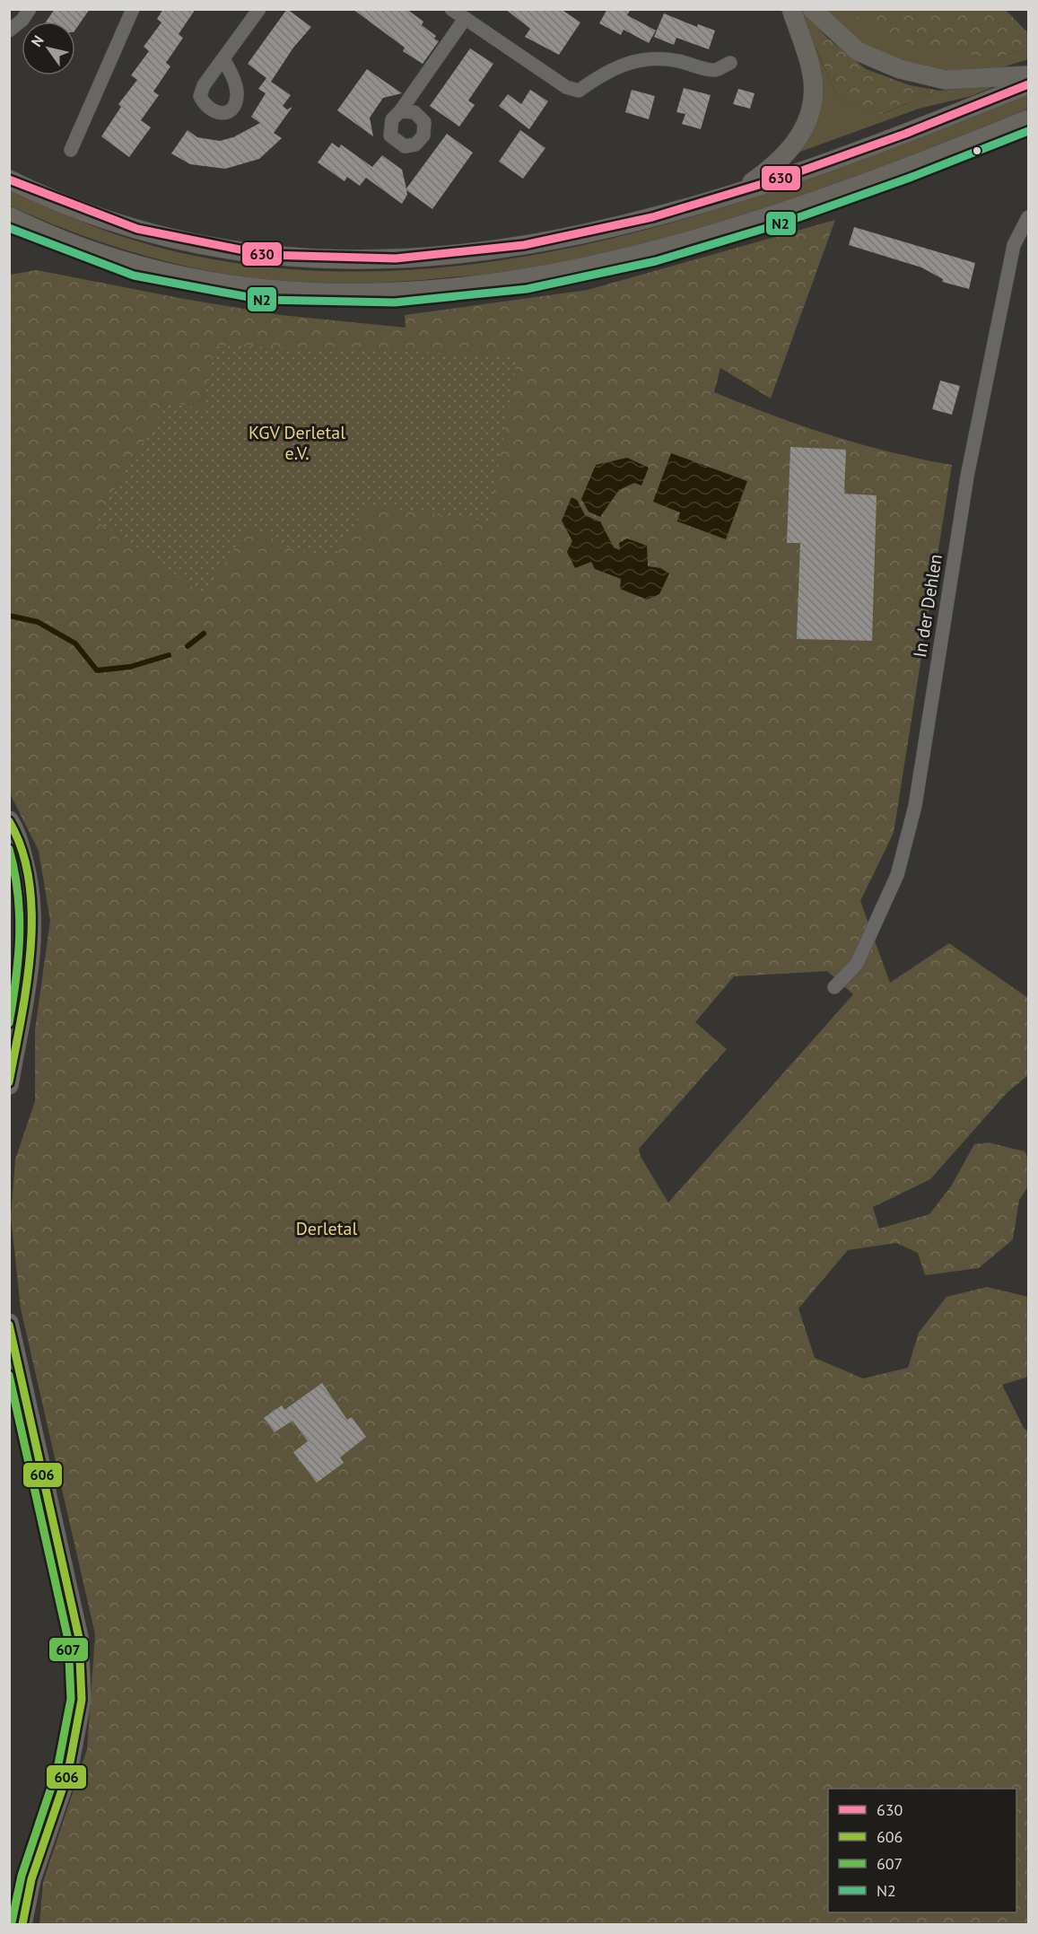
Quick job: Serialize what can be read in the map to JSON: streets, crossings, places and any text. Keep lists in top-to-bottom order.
{
  "streets": {
    "street": ["In der Dehlen"]
  },
  "parks": ["KGV Derletal e.V.", "Derletal"],
  "lines": [
    "transit line 630",
    "transit line N2",
    "transit line 606",
    "transit line 607"
  ],
  "legend": [
    "630",
    "606",
    "607",
    "N2"
  ],
  "north": "top left"
}
